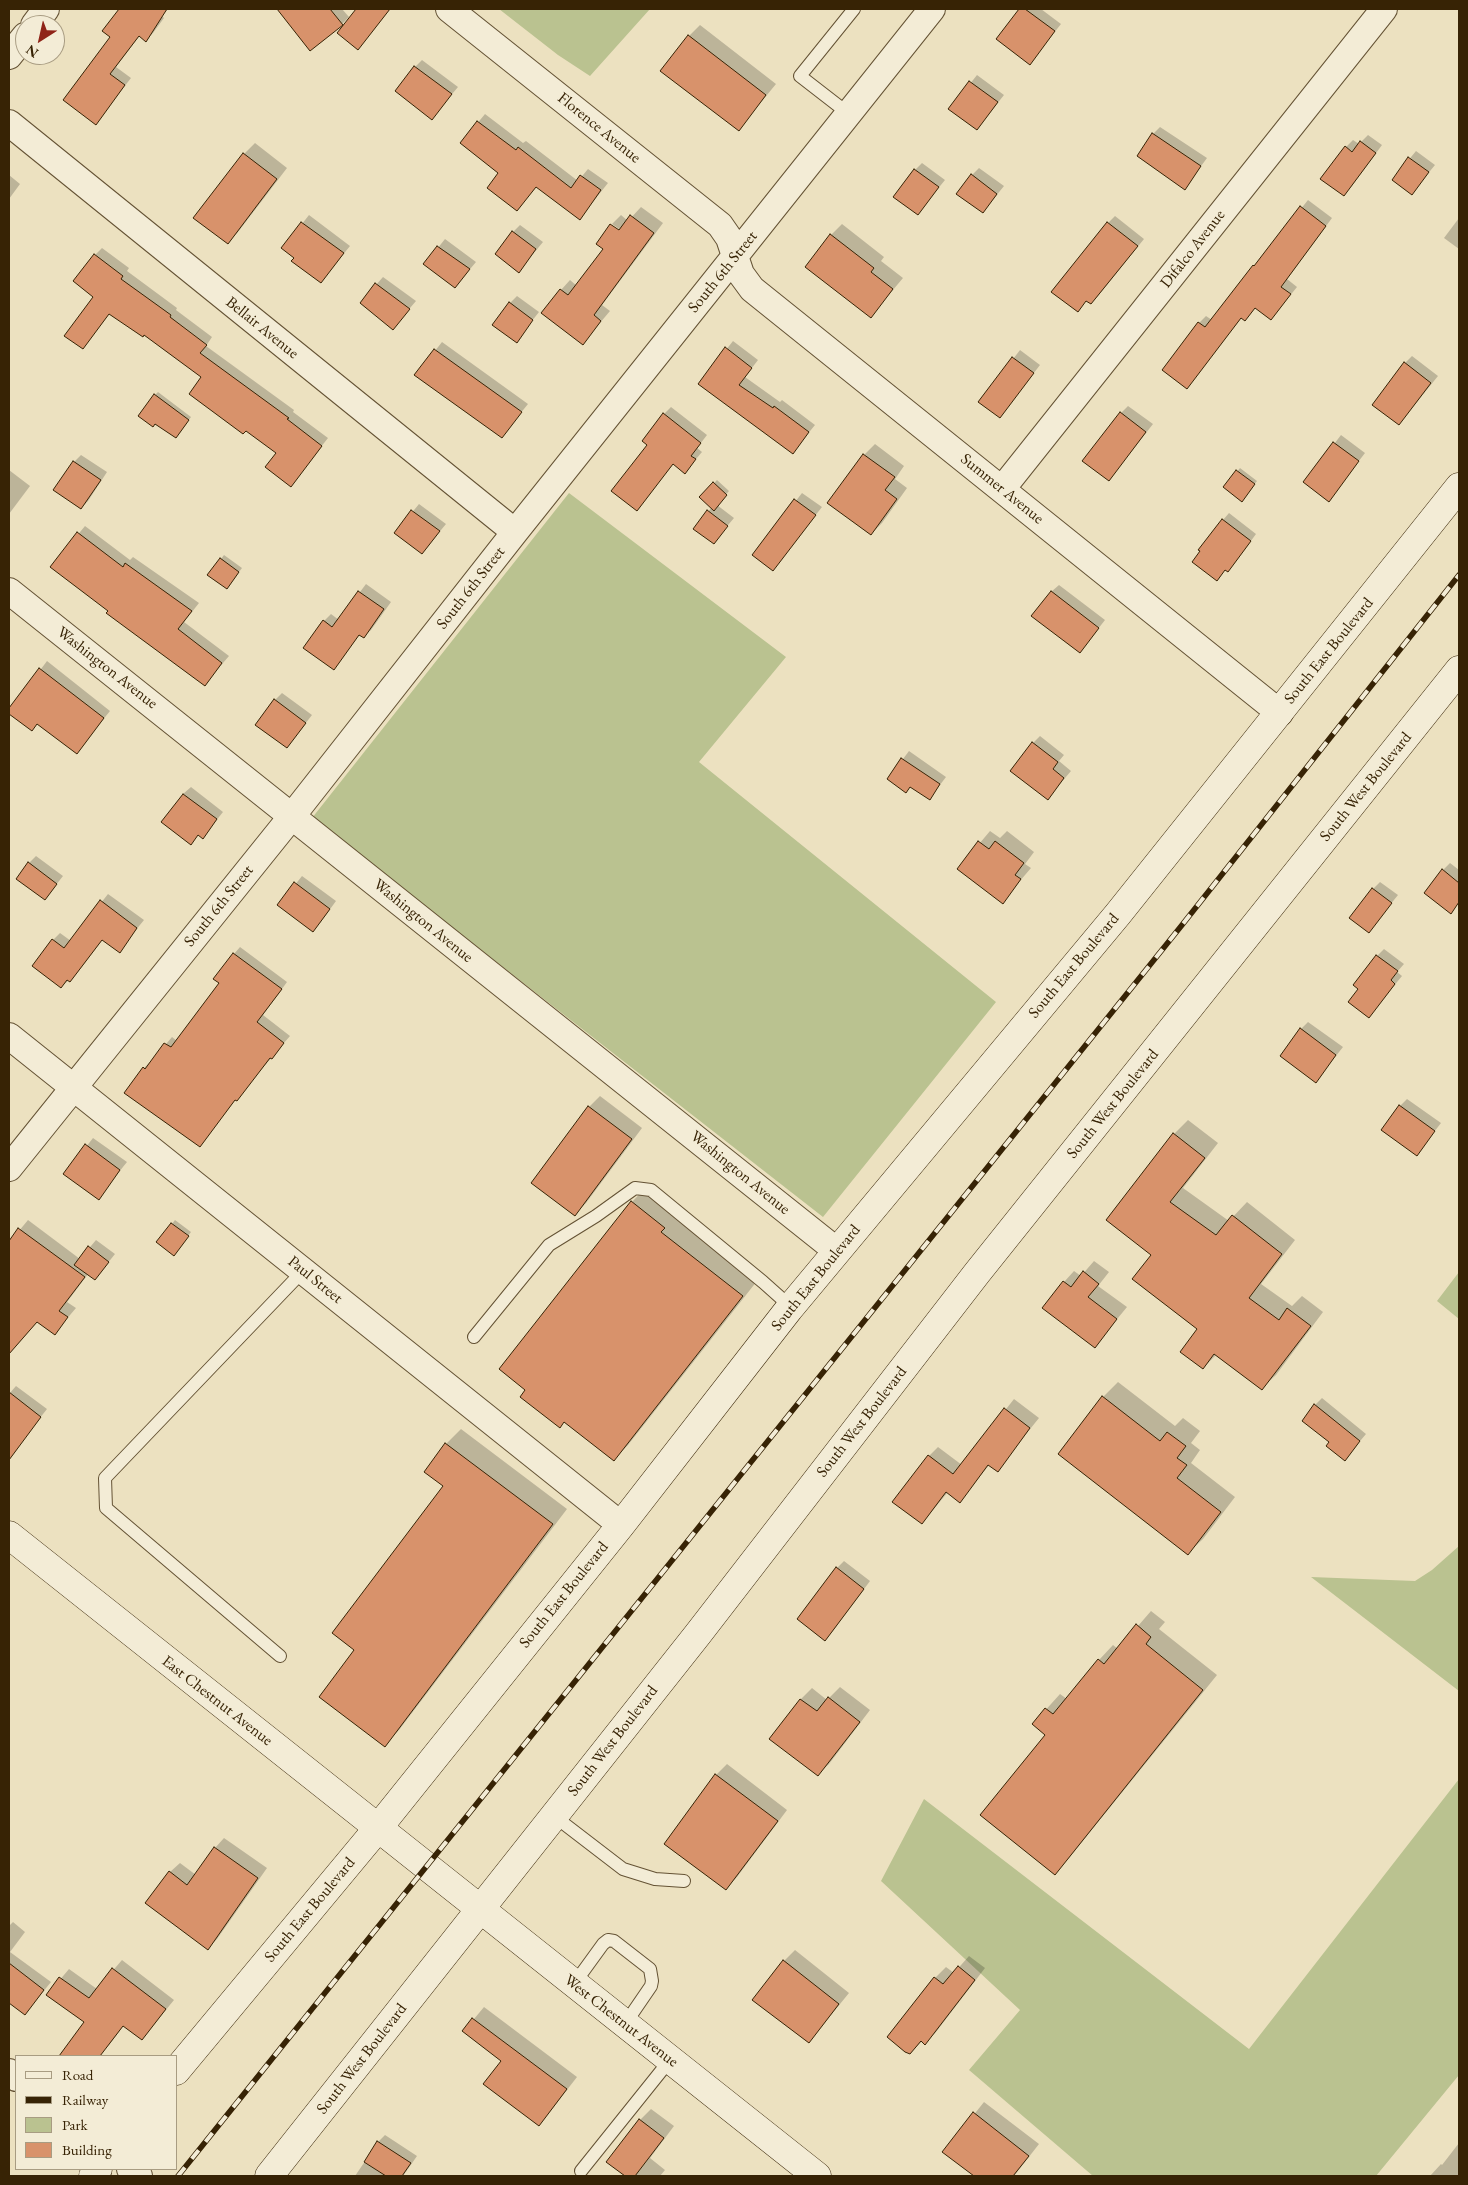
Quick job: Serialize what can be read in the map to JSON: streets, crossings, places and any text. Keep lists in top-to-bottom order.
{
  "streets": {
    "main road": [
      "South East Boulevard",
      "South West Boulevard",
      "East Chestnut Avenue",
      "West Chestnut Avenue"
    ],
    "street": [
      "Florence Avenue",
      "Difalco Avenue",
      "South 6th Street",
      "Bellair Avenue",
      "Summer Avenue",
      "Washington Avenue",
      "Paul Street"
    ]
  },
  "crossings": [
    ["Florence Avenue", "South 6th Street"],
    ["Florence Avenue", "Summer Avenue"],
    ["Difalco Avenue", "Summer Avenue"],
    ["South 6th Street", "Bellair Avenue"],
    ["South 6th Street", "Summer Avenue"],
    ["South 6th Street", "Washington Avenue"],
    ["South 6th Street", "Paul Street"],
    ["Summer Avenue", "South East Boulevard"],
    ["South East Boulevard", "Washington Avenue"],
    ["South East Boulevard", "Paul Street"],
    ["South East Boulevard", "East Chestnut Avenue"],
    ["South West Boulevard", "West Chestnut Avenue"],
    ["East Chestnut Avenue", "West Chestnut Avenue"]
  ],
  "legend": [
    "Road",
    "Railway",
    "Park",
    "Building"
  ],
  "north": "bottom left"
}
